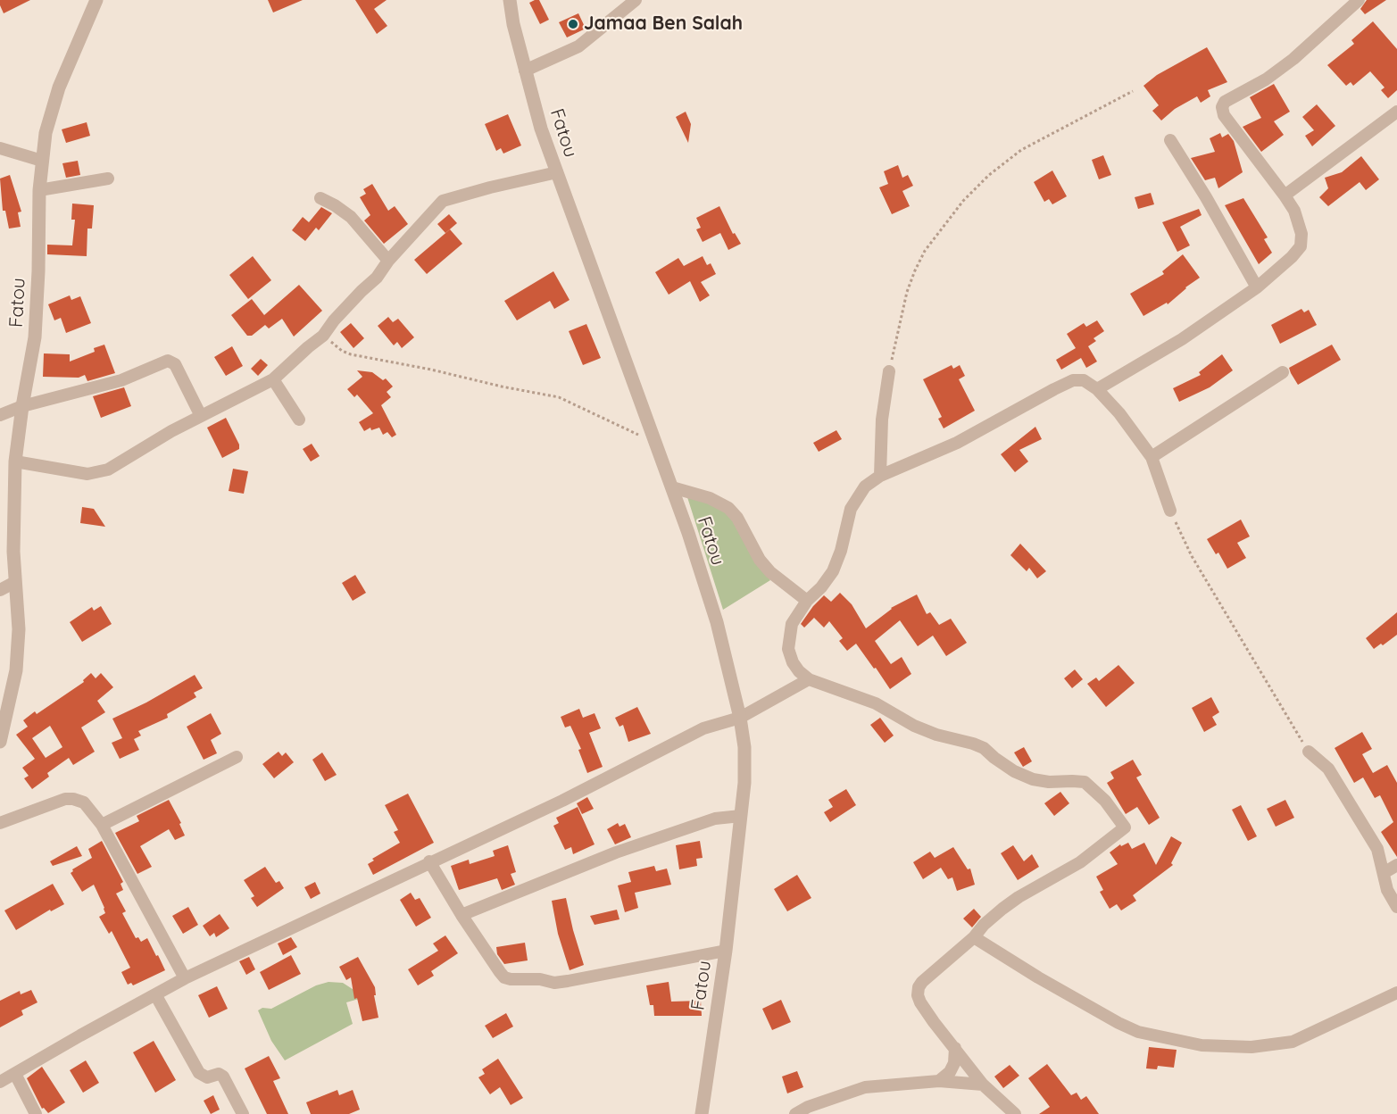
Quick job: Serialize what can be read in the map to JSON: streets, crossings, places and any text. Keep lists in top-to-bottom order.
{
  "streets": {
    "street": ["Fatou"]
  },
  "places": ["Jamaa Ben Salah"]
}
